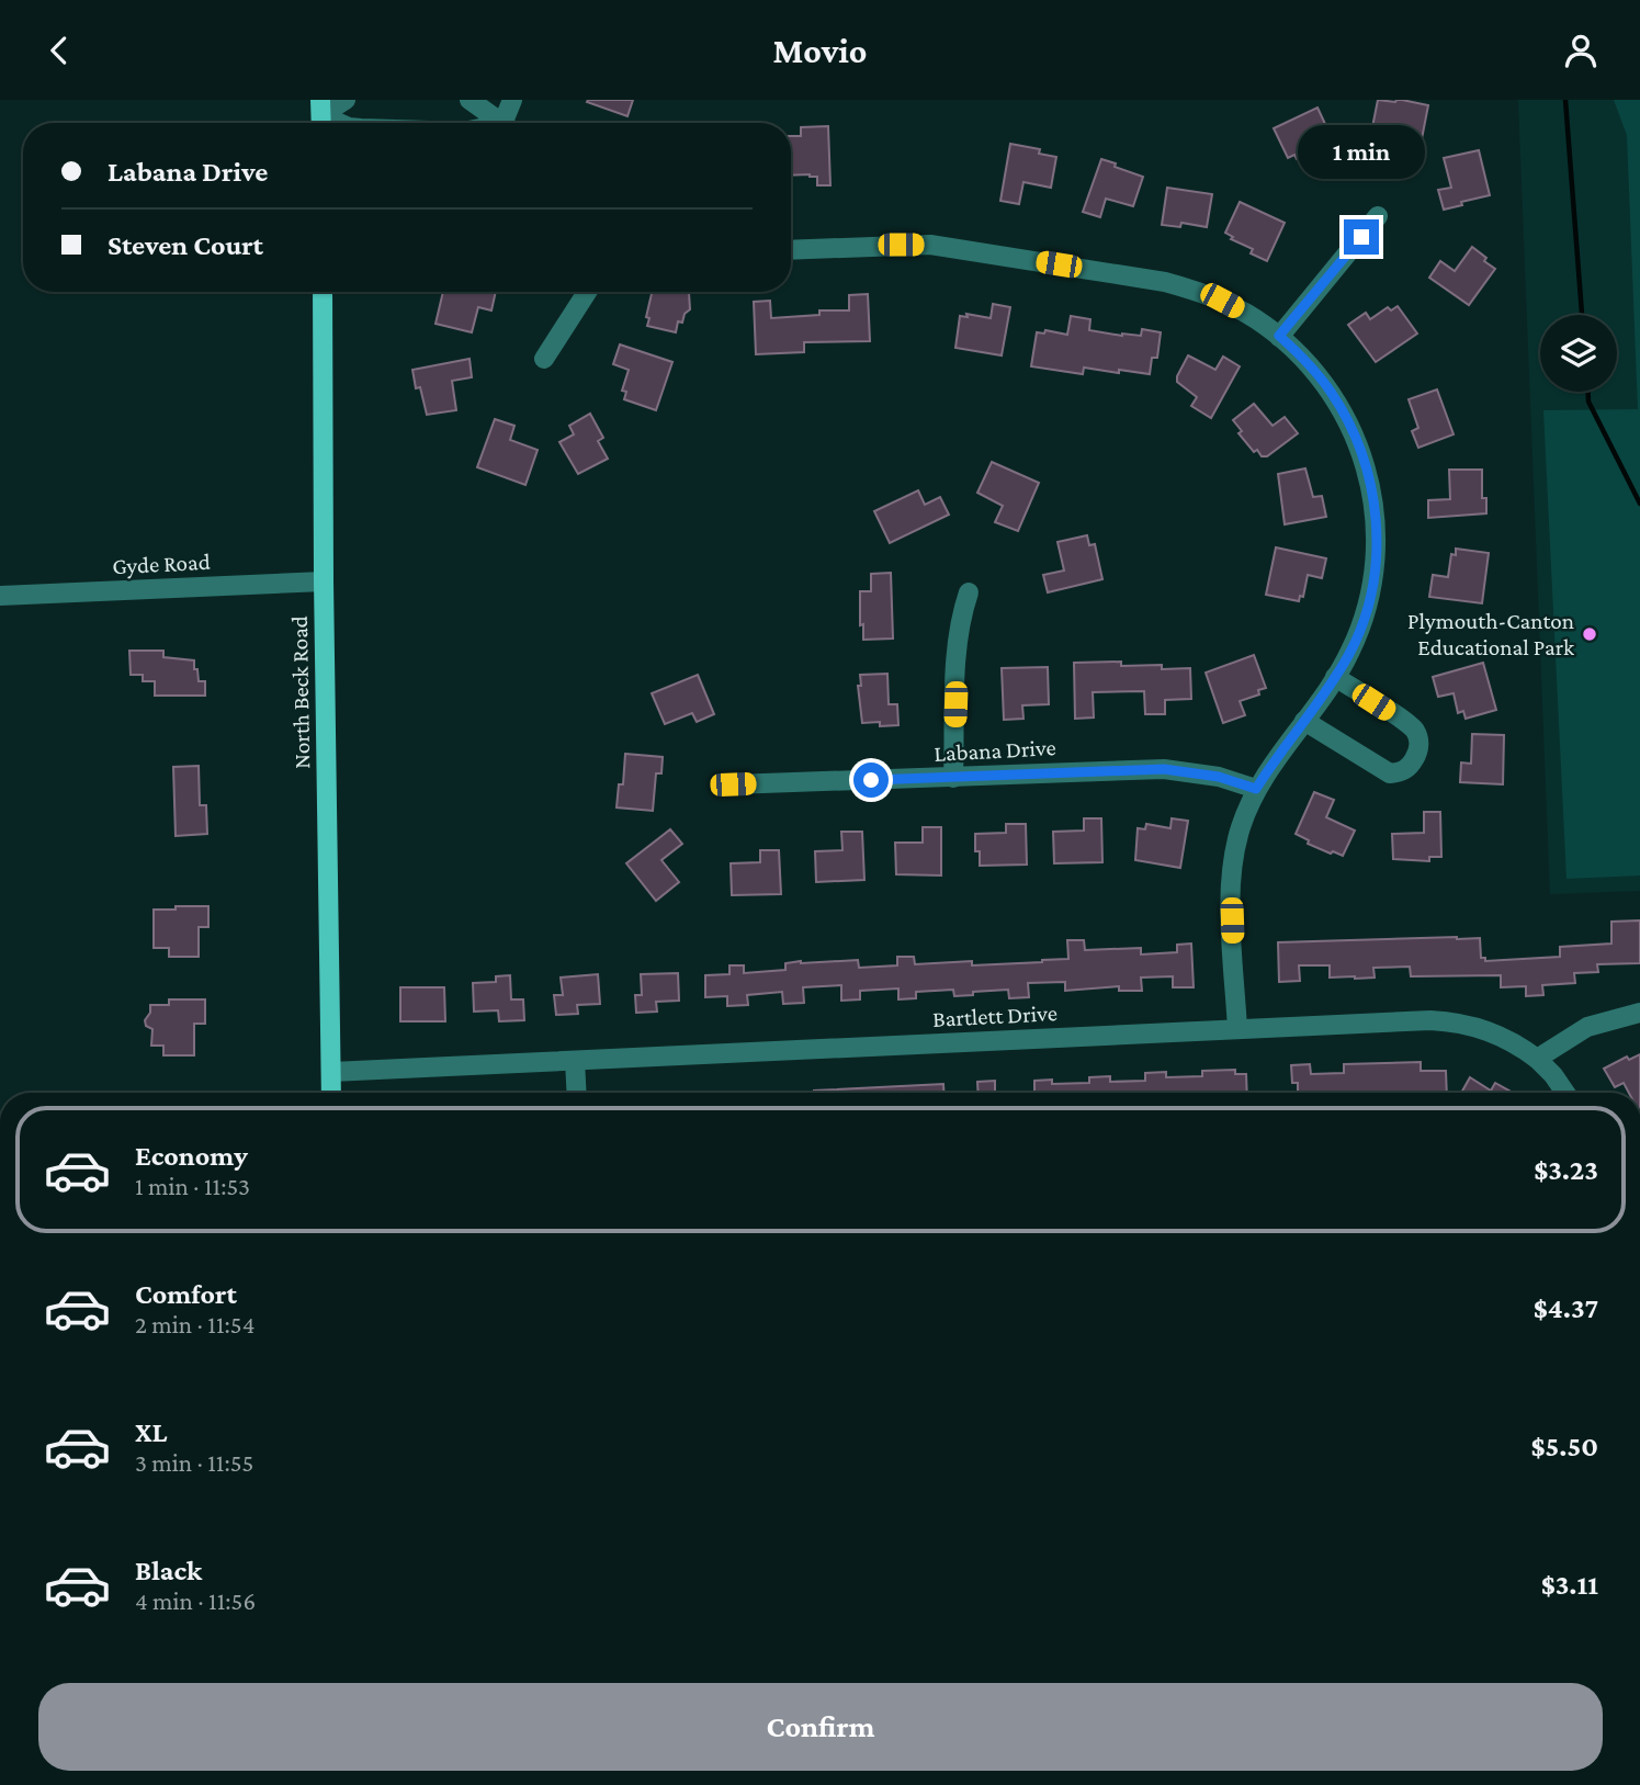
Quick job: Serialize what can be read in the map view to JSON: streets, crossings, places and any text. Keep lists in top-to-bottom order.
{
  "streets": {
    "main road": ["North Beck Road"],
    "street": ["Gyde Road", "Labana Drive", "Bartlett Drive"]
  },
  "crossings": [
    ["Gyde Road", "North Beck Road"],
    ["North Beck Road", "Bartlett Drive"]
  ],
  "places": ["Plymouth-Canton Educational Park"],
  "page": {
    "header": "Movio",
    "banner": ["Labana Drive", "Steven Court"],
    "bubble": "1 min",
    "list": [
      {
        "name": "Economy",
        "note": "1 min · 11:53",
        "value": "$3.23"
      },
      {
        "name": "Comfort",
        "note": "2 min · 11:54",
        "value": "$4.37"
      },
      {
        "name": "XL",
        "note": "3 min · 11:55",
        "value": "$5.50"
      },
      {
        "name": "Black",
        "note": "4 min · 11:56",
        "value": "$3.11"
      }
    ],
    "buttons": "Confirm"
  }
}
